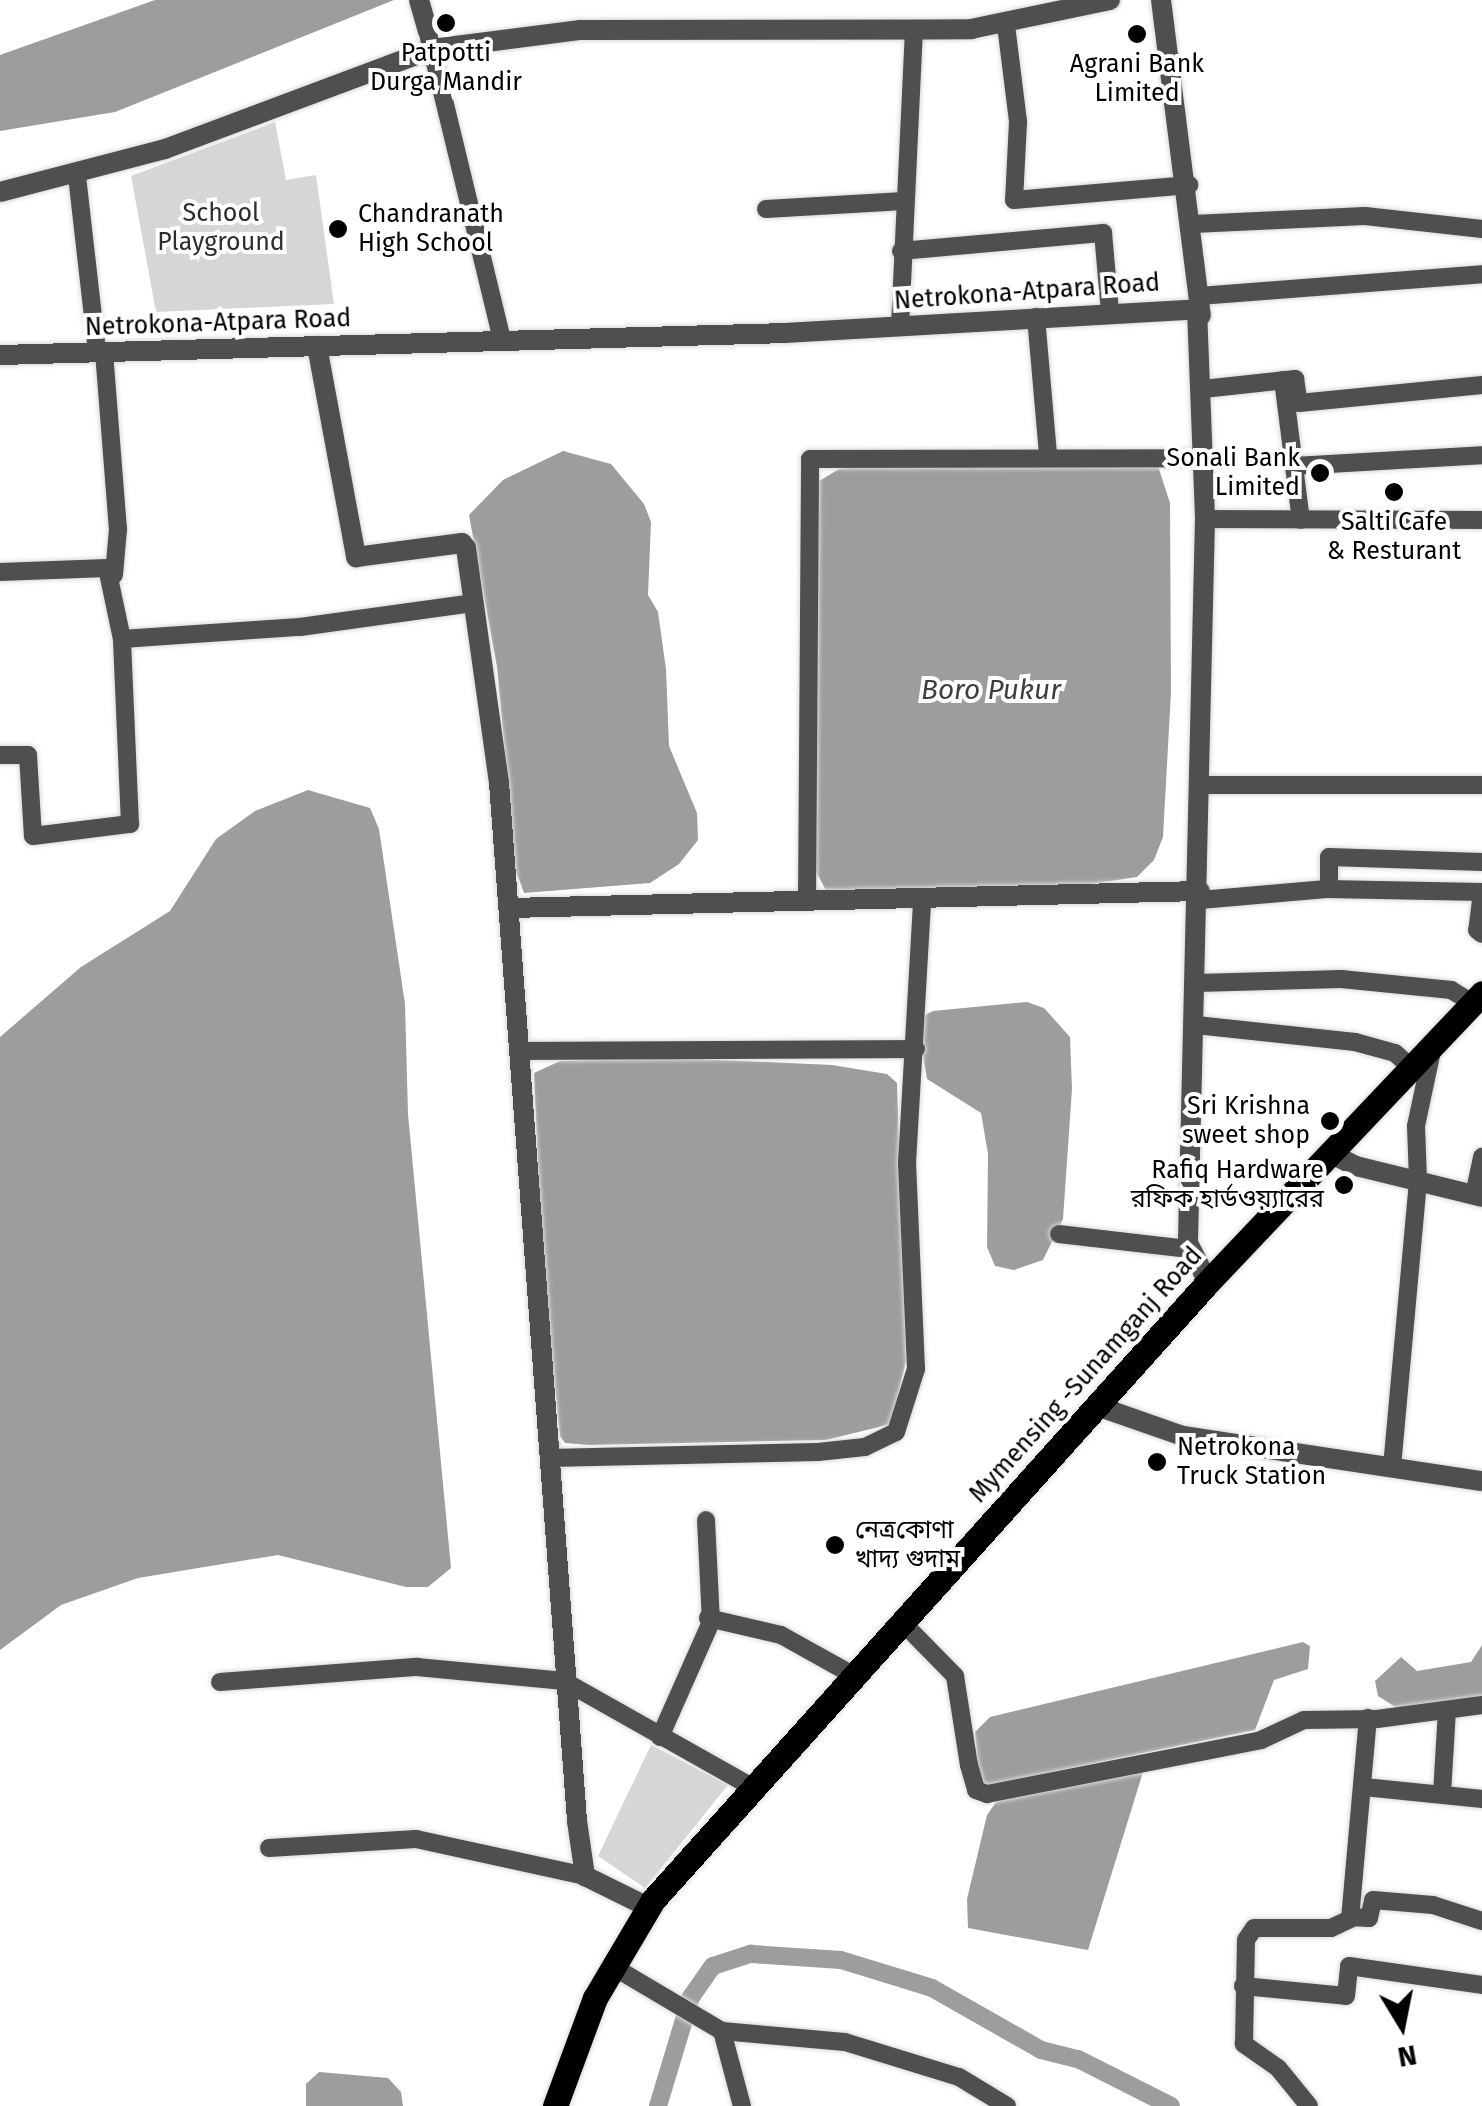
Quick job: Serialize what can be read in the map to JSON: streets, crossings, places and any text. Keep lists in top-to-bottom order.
{
  "streets": {
    "main road": ["Mymensing -Sunamganj Road"],
    "street": ["Netrokona-Atpara Road"]
  },
  "water": ["Boro Pukur"],
  "parks": ["School Playground"],
  "places": [
    "Patpotti Durga Mandir",
    "Agrani Bank Limited",
    "Chandranath High School",
    "Sonali Bank Limited",
    "Salti Cafe & Resturant",
    "Sri Krishna sweet shop",
    "Rafiq Hardware রফিক হার্ডওয়্যারের",
    "Netrokona Truck Station",
    "‌নেত্র‌কোণা খাদ্য গুদাম"
  ],
  "north": "bottom"
}
